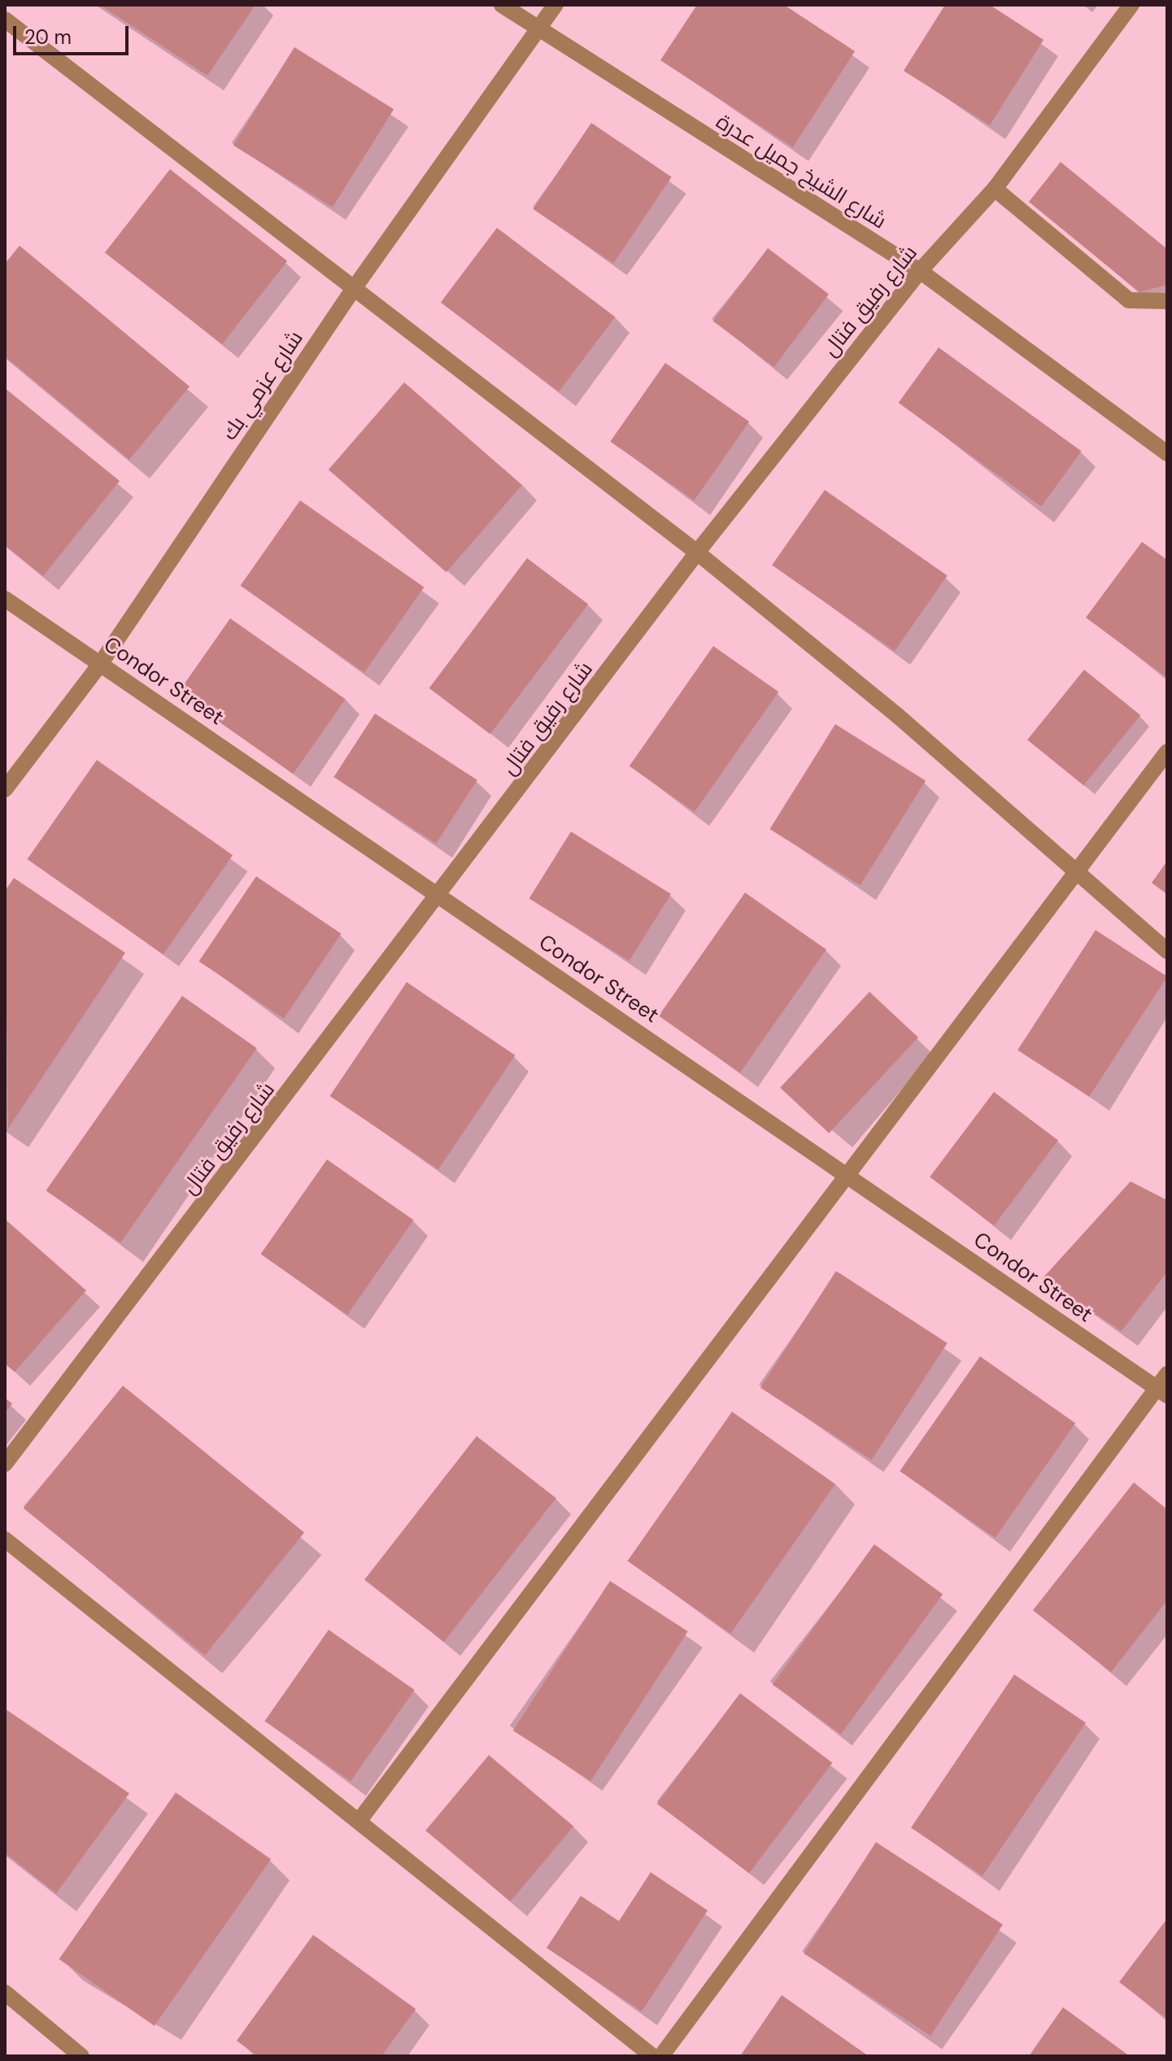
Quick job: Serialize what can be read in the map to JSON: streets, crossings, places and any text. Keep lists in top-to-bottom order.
{
  "streets": {
    "street": [
      "شارع الشيخ جميل عدرة",
      "شارع رفيق فتال",
      "شارع عزمي بك",
      "Condor Street"
    ]
  },
  "crossings": [
    ["شارع الشيخ جميل عدرة", "شارع رفيق فتال"],
    ["شارع الشيخ جميل عدرة", "شارع عزمي بك"],
    ["شارع رفيق فتال", "Condor Street"],
    ["شارع عزمي بك", "Condor Street"]
  ],
  "scale_bar": "20 m"
}
